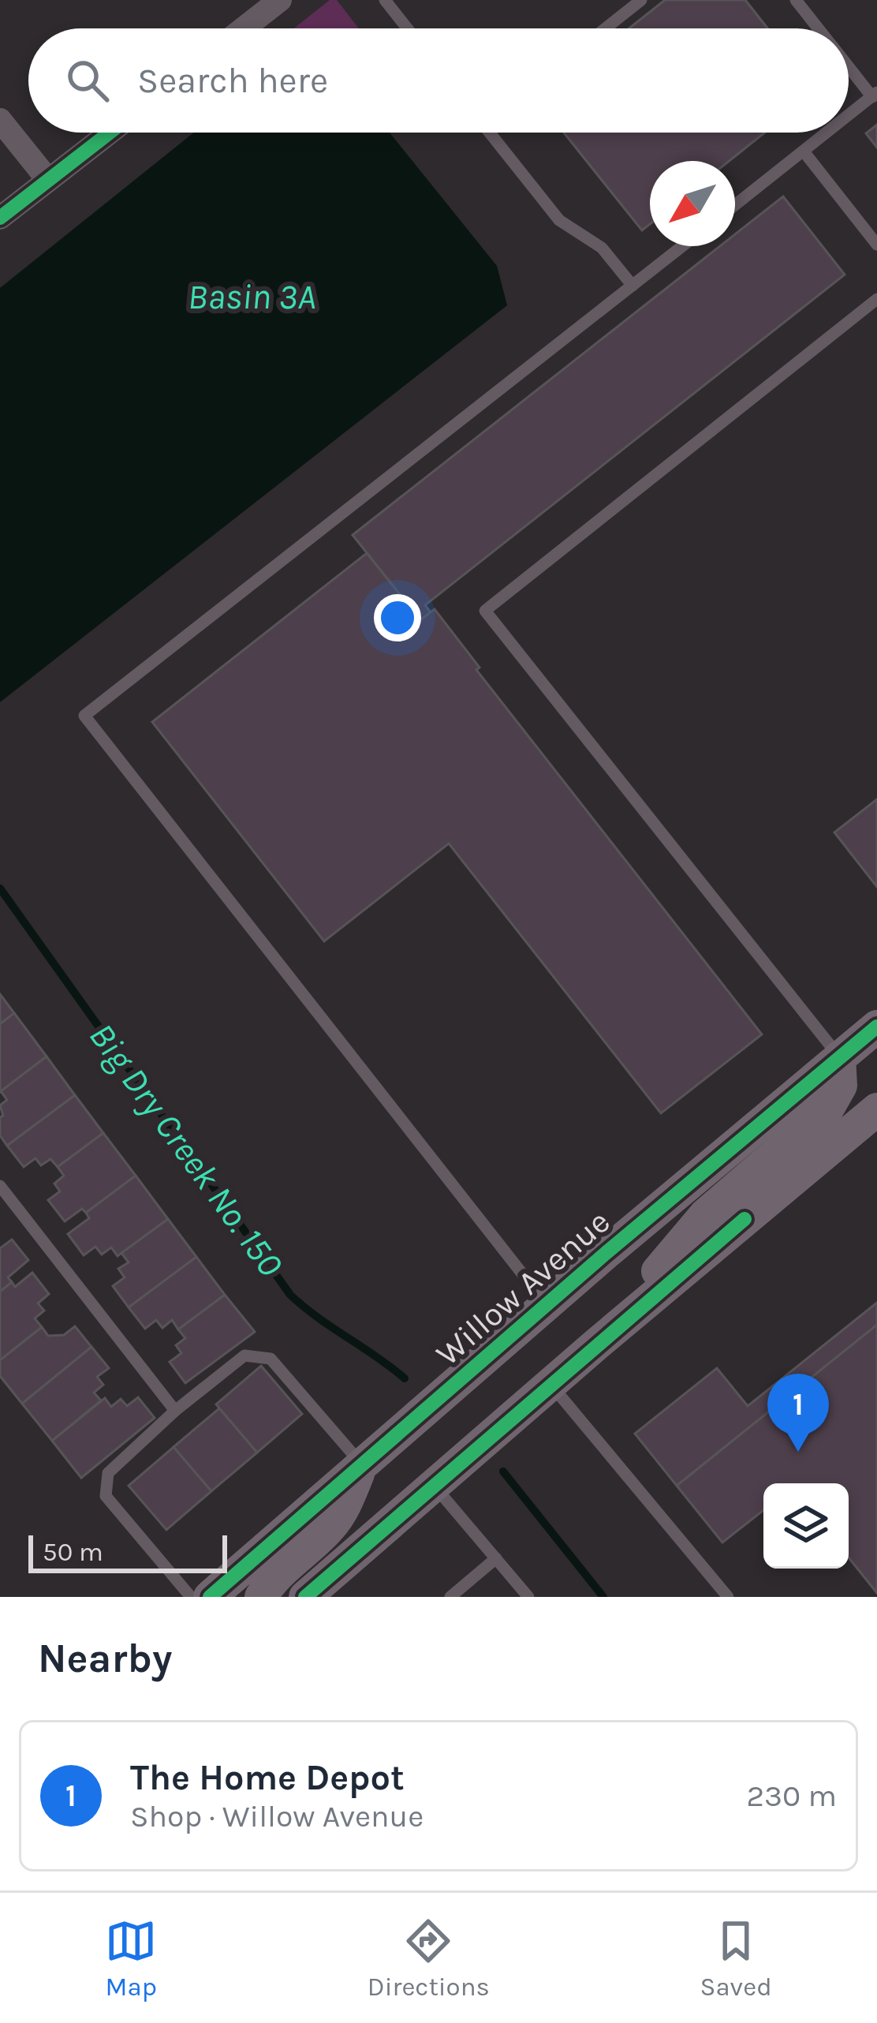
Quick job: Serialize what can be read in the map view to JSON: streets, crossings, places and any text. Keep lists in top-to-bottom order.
{
  "streets": {
    "main road": ["Willow Avenue"]
  },
  "water": ["Basin 3A", "Big Dry Creek No. 150"],
  "scale_bar": "50 m",
  "north": "bottom left",
  "page": {
    "search": "Search here",
    "pins": "1",
    "scale": "50 m",
    "heading": "Nearby",
    "list": [
      {
        "mark": "1",
        "name": "The Home Depot",
        "note": "Shop · Willow Avenue",
        "value": "230 m"
      }
    ],
    "nav": ["Map", "Directions", "Saved"]
  }
}
